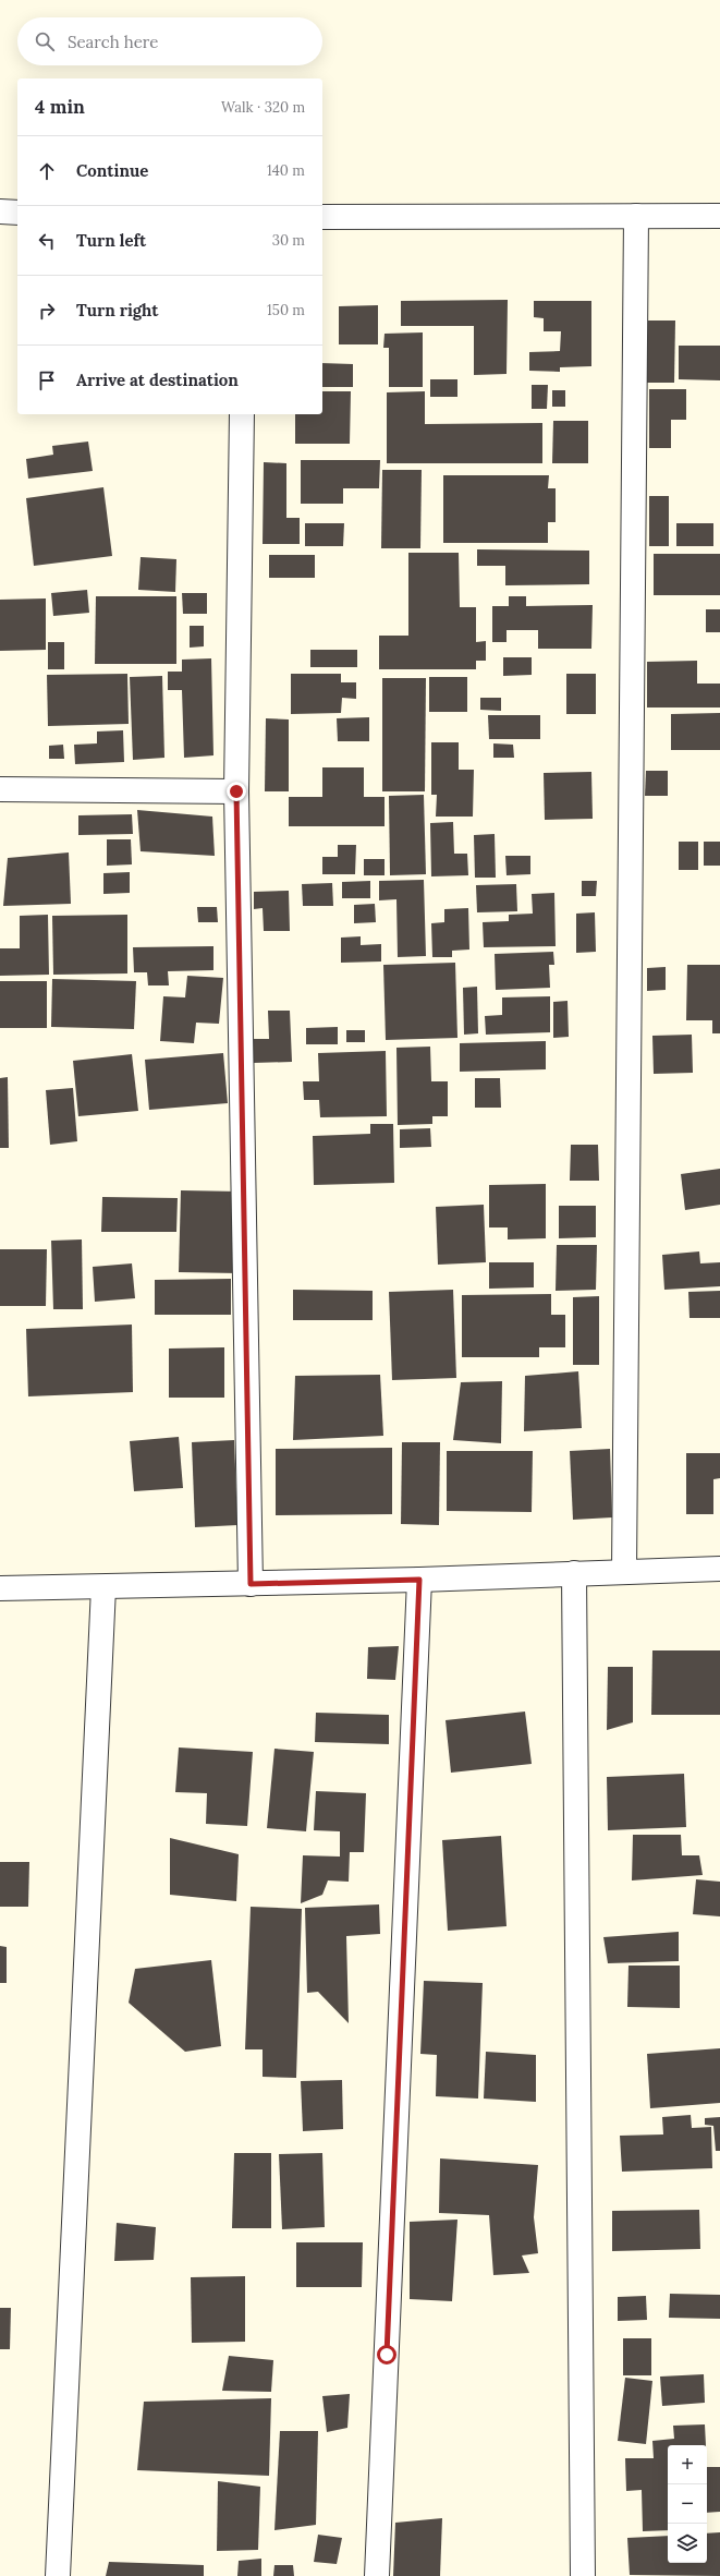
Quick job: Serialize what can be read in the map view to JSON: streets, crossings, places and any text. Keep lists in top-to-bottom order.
{
  "page": {
    "search": "Search here",
    "heading": ["4 min", "Walk · 320 m"],
    "list": [
      ["Continue", "140 m"],
      ["Turn left", "30 m"],
      ["Turn right", "150 m"],
      "Arrive at destination"
    ],
    "map_buttons": ["+", "−"]
  }
}
